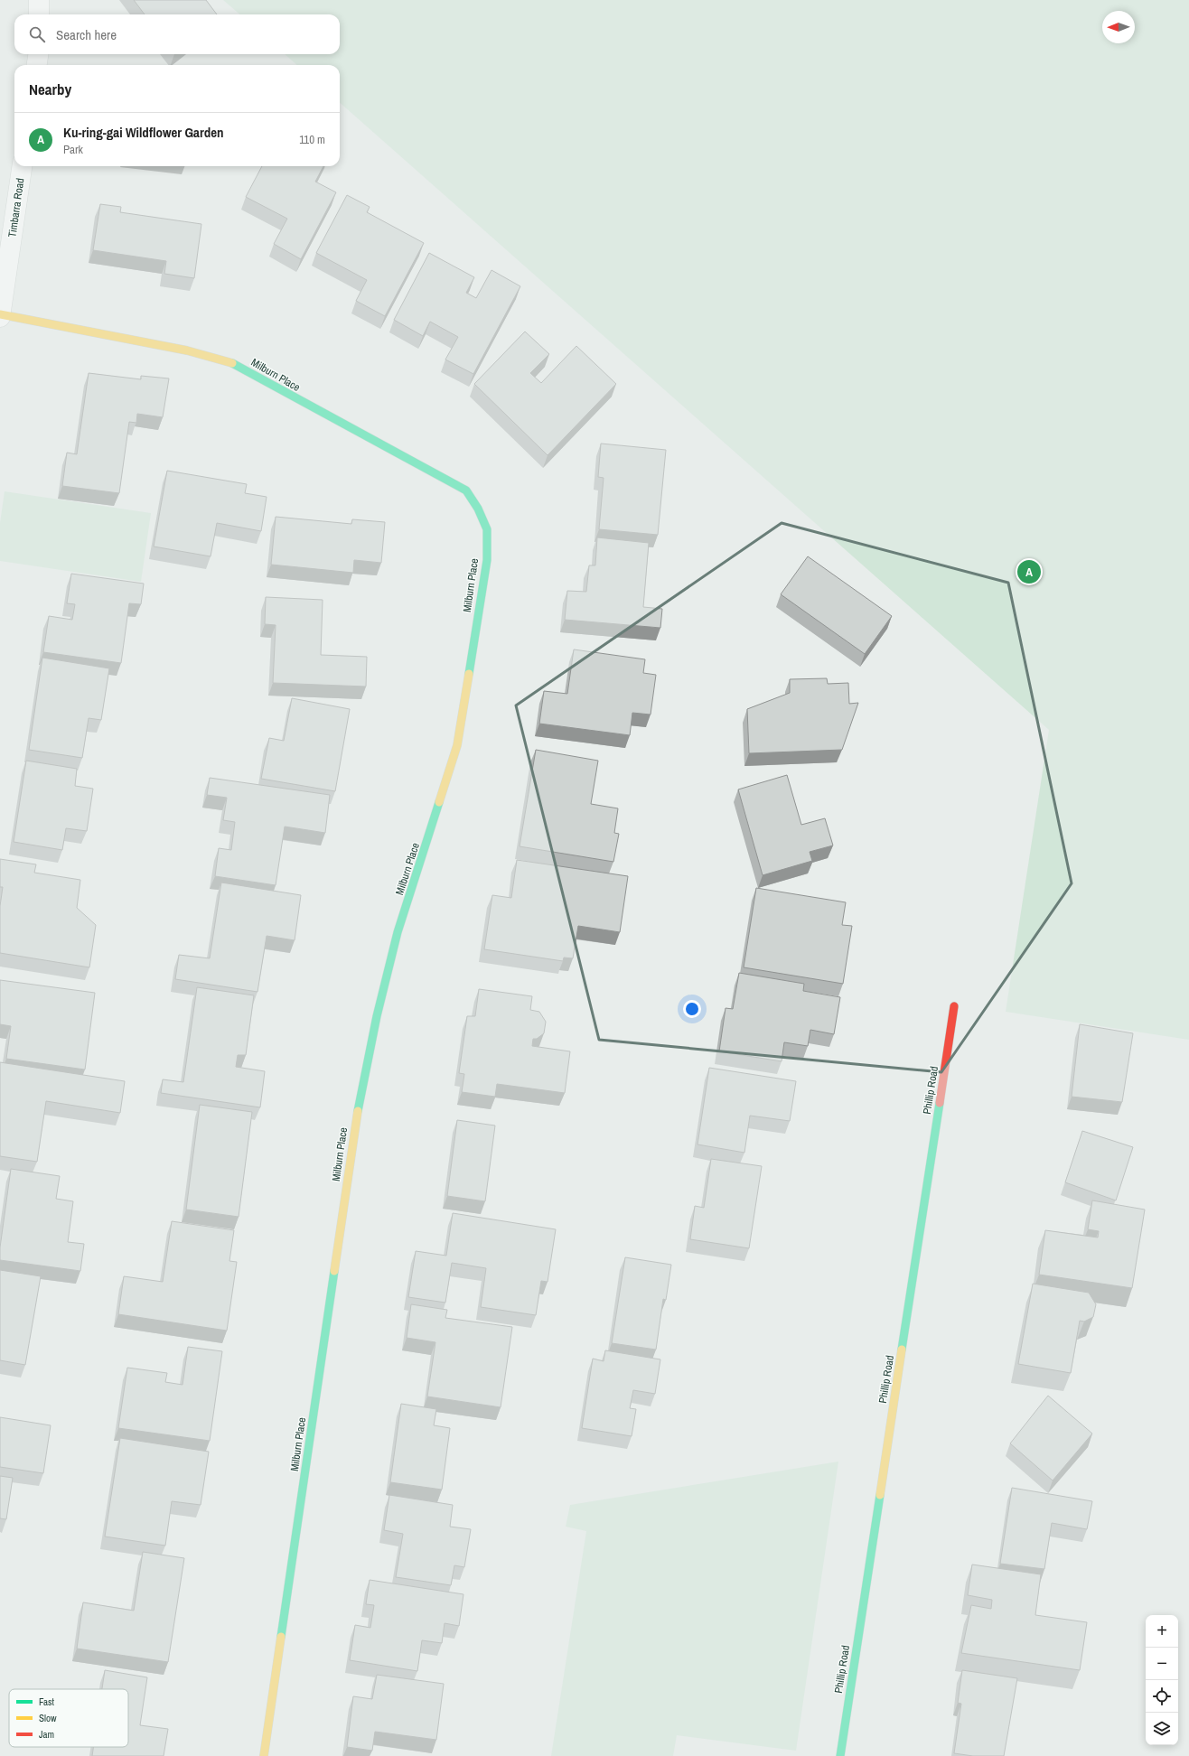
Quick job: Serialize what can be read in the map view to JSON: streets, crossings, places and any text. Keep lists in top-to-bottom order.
{
  "streets": {
    "street": ["Timbarra Road", "Milburn Place", "Phillip Road"]
  },
  "crossings": [
    ["Timbarra Road", "Milburn Place"]
  ],
  "legend": ["Fast", "Slow", "Jam"],
  "north": "left",
  "page": {
    "search": "Search here",
    "heading": "Nearby",
    "list": [
      {
        "mark": "A",
        "name": "Ku-ring-gai Wildflower Garden",
        "note": "Park",
        "value": "110 m"
      }
    ],
    "pins": "A",
    "map_buttons": ["+", "−"]
  }
}
